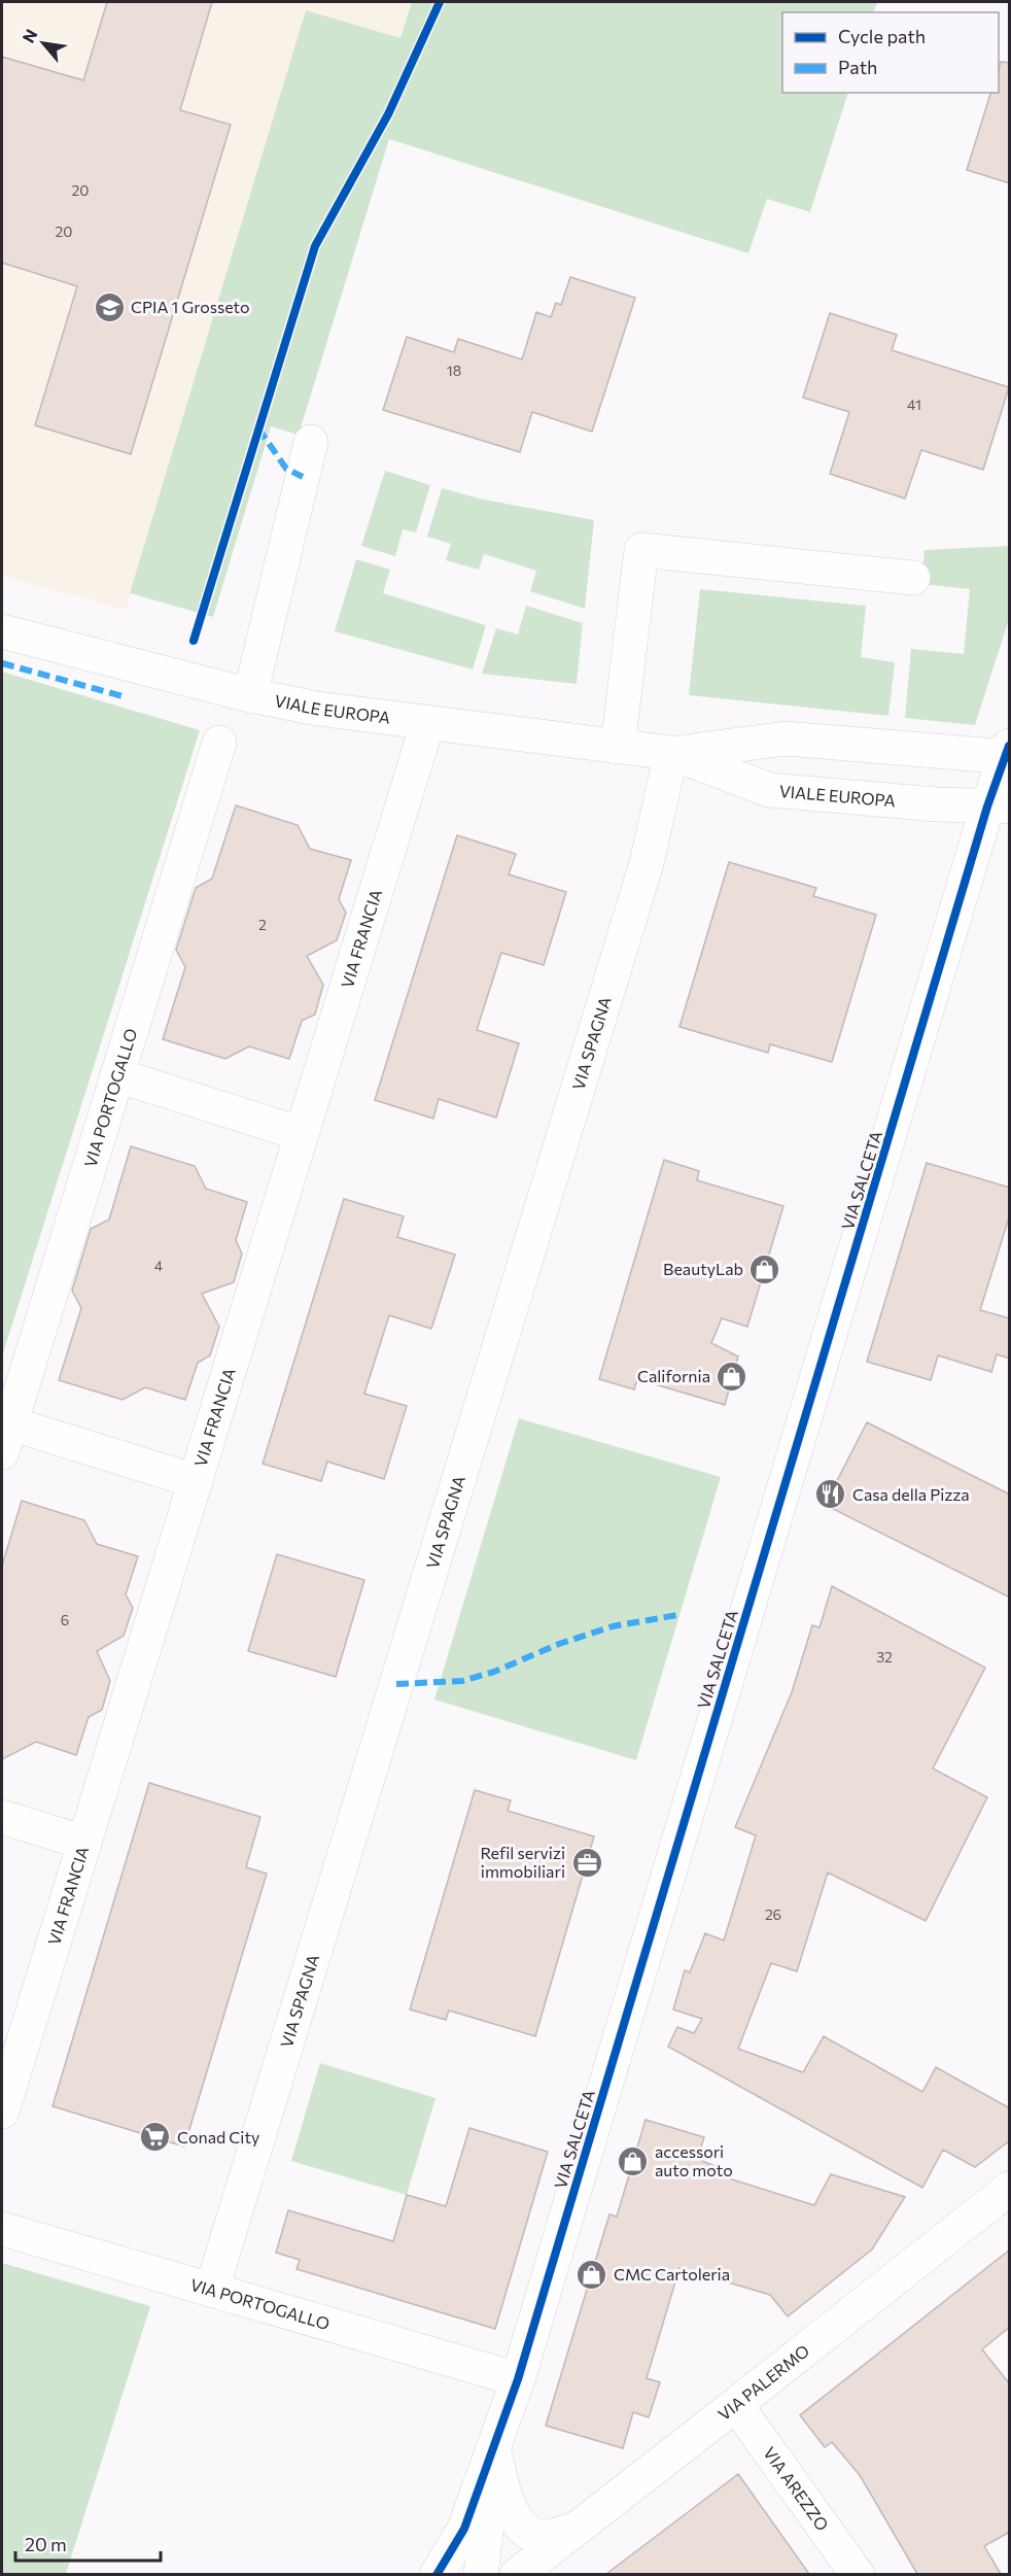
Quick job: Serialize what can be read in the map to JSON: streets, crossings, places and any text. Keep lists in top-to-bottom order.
{
  "streets": {
    "street": [
      "VIALE EUROPA",
      "VIA FRANCIA",
      "VIA SPAGNA",
      "VIA PORTOGALLO",
      "VIA SALCETA",
      "VIA PALERMO",
      "VIA AREZZO"
    ]
  },
  "crossings": [
    ["VIALE EUROPA", "VIA FRANCIA"],
    ["VIALE EUROPA", "VIA SPAGNA"],
    ["VIALE EUROPA", "VIA SALCETA"],
    ["VIA SPAGNA", "VIA PORTOGALLO"],
    ["VIA PORTOGALLO", "VIA SALCETA"],
    ["VIA PALERMO", "VIA AREZZO"]
  ],
  "places": {
    "school or university": ["CPIA 1 Grosseto"],
    "shop": [
      "BeautyLab",
      "California",
      "accessori auto moto",
      "CMC Cartoleria"
    ],
    "restaurant": ["Casa della Pizza"],
    "office": ["Refil servizi immobiliari"],
    "supermarket": ["Conad City"]
  },
  "house_numbers": [
    "20",
    "20",
    "18",
    "41",
    "2",
    "4",
    "6",
    "32",
    "26"
  ],
  "legend": ["Cycle path", "Path"],
  "scale_bar": "20 m",
  "north": "top left"
}
